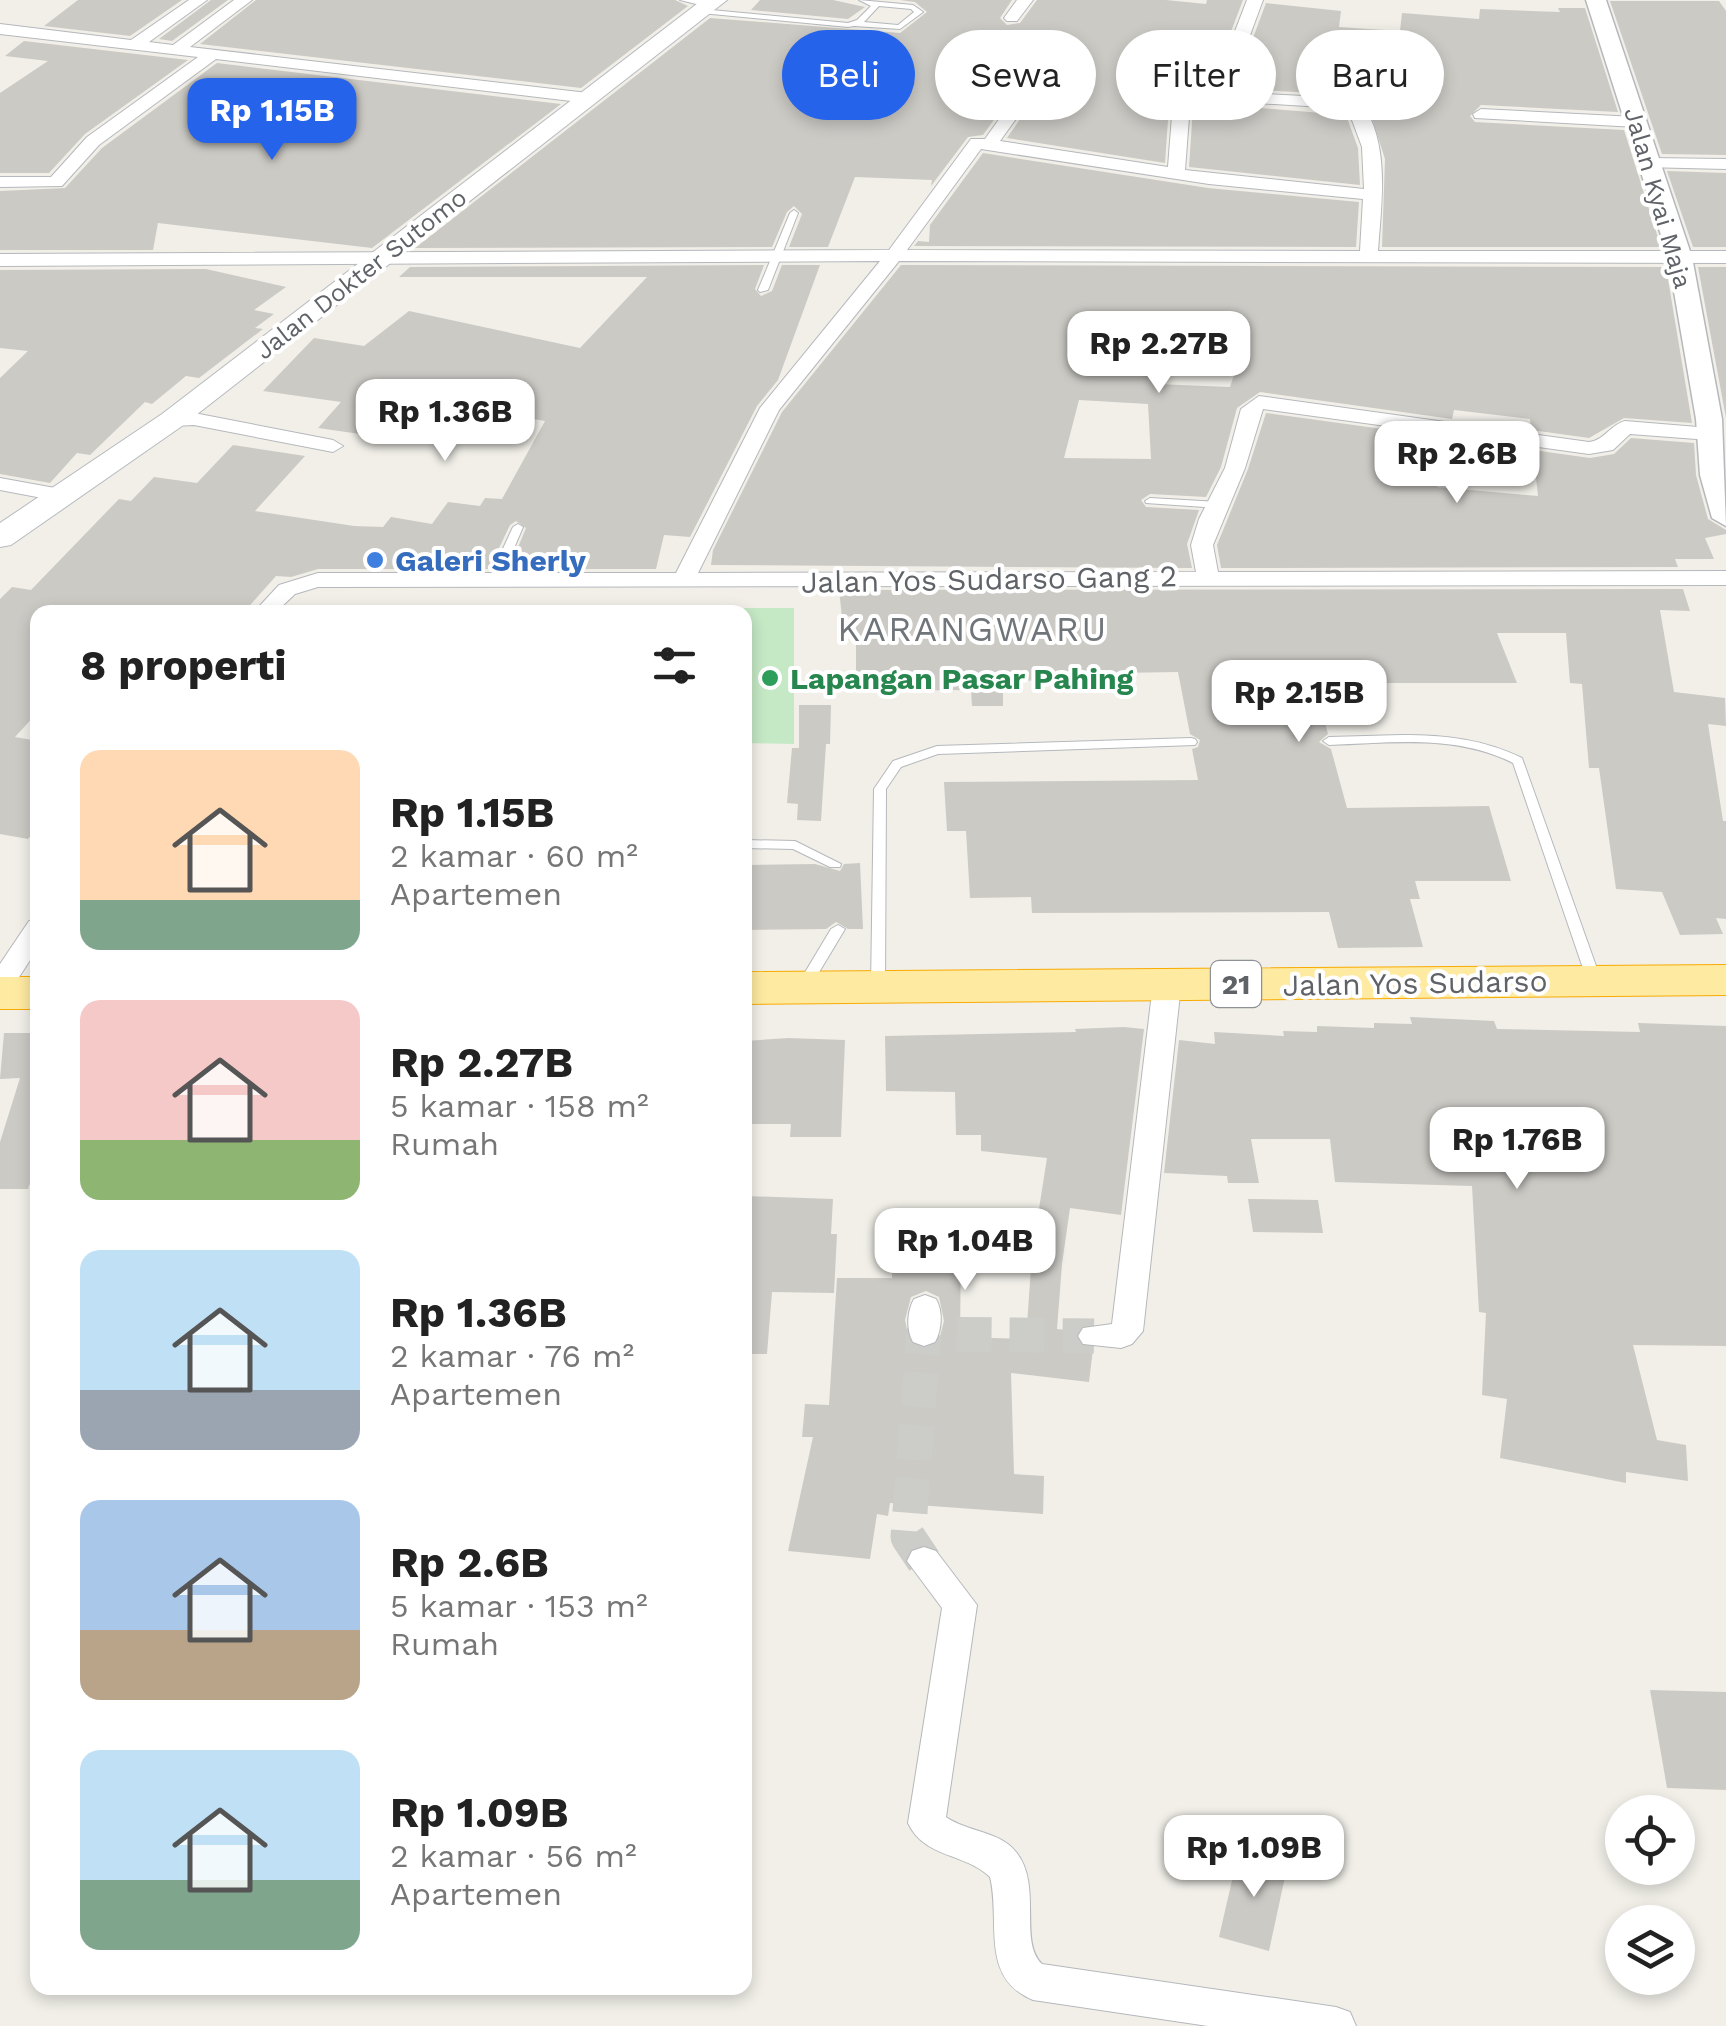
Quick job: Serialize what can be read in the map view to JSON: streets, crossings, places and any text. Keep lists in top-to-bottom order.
{
  "streets": {
    "highway": ["Jalan Yos Sudarso", "21"],
    "main road": ["Jalan Dokter Sutomo"],
    "street": ["Jalan Kyai Maja", "Jalan Yos Sudarso Gang 2"]
  },
  "districts": ["KARANGWARU"],
  "places": ["Galeri Sherly", "Lapangan Pasar Pahing"],
  "page": {
    "chip": [
      "Beli",
      "Sewa",
      "Filter",
      "Baru"
    ],
    "price": [
      "Rp 1.15B",
      "Rp 2.27B",
      "Rp 1.36B",
      "Rp 2.6B",
      "Rp 2.15B",
      "Rp 1.76B",
      "Rp 1.04B",
      "Rp 1.09B"
    ],
    "heading": "8 properti",
    "list": [
      {
        "name": "Rp 1.15B",
        "note": "2 kamar · 60 m² · Apartemen"
      },
      {
        "name": "Rp 2.27B",
        "note": "5 kamar · 158 m² · Rumah"
      },
      {
        "name": "Rp 1.36B",
        "note": "2 kamar · 76 m² · Apartemen"
      },
      {
        "name": "Rp 2.6B",
        "note": "5 kamar · 153 m² · Rumah"
      },
      {
        "name": "Rp 1.09B",
        "note": "2 kamar · 56 m² · Apartemen"
      }
    ]
  }
}
